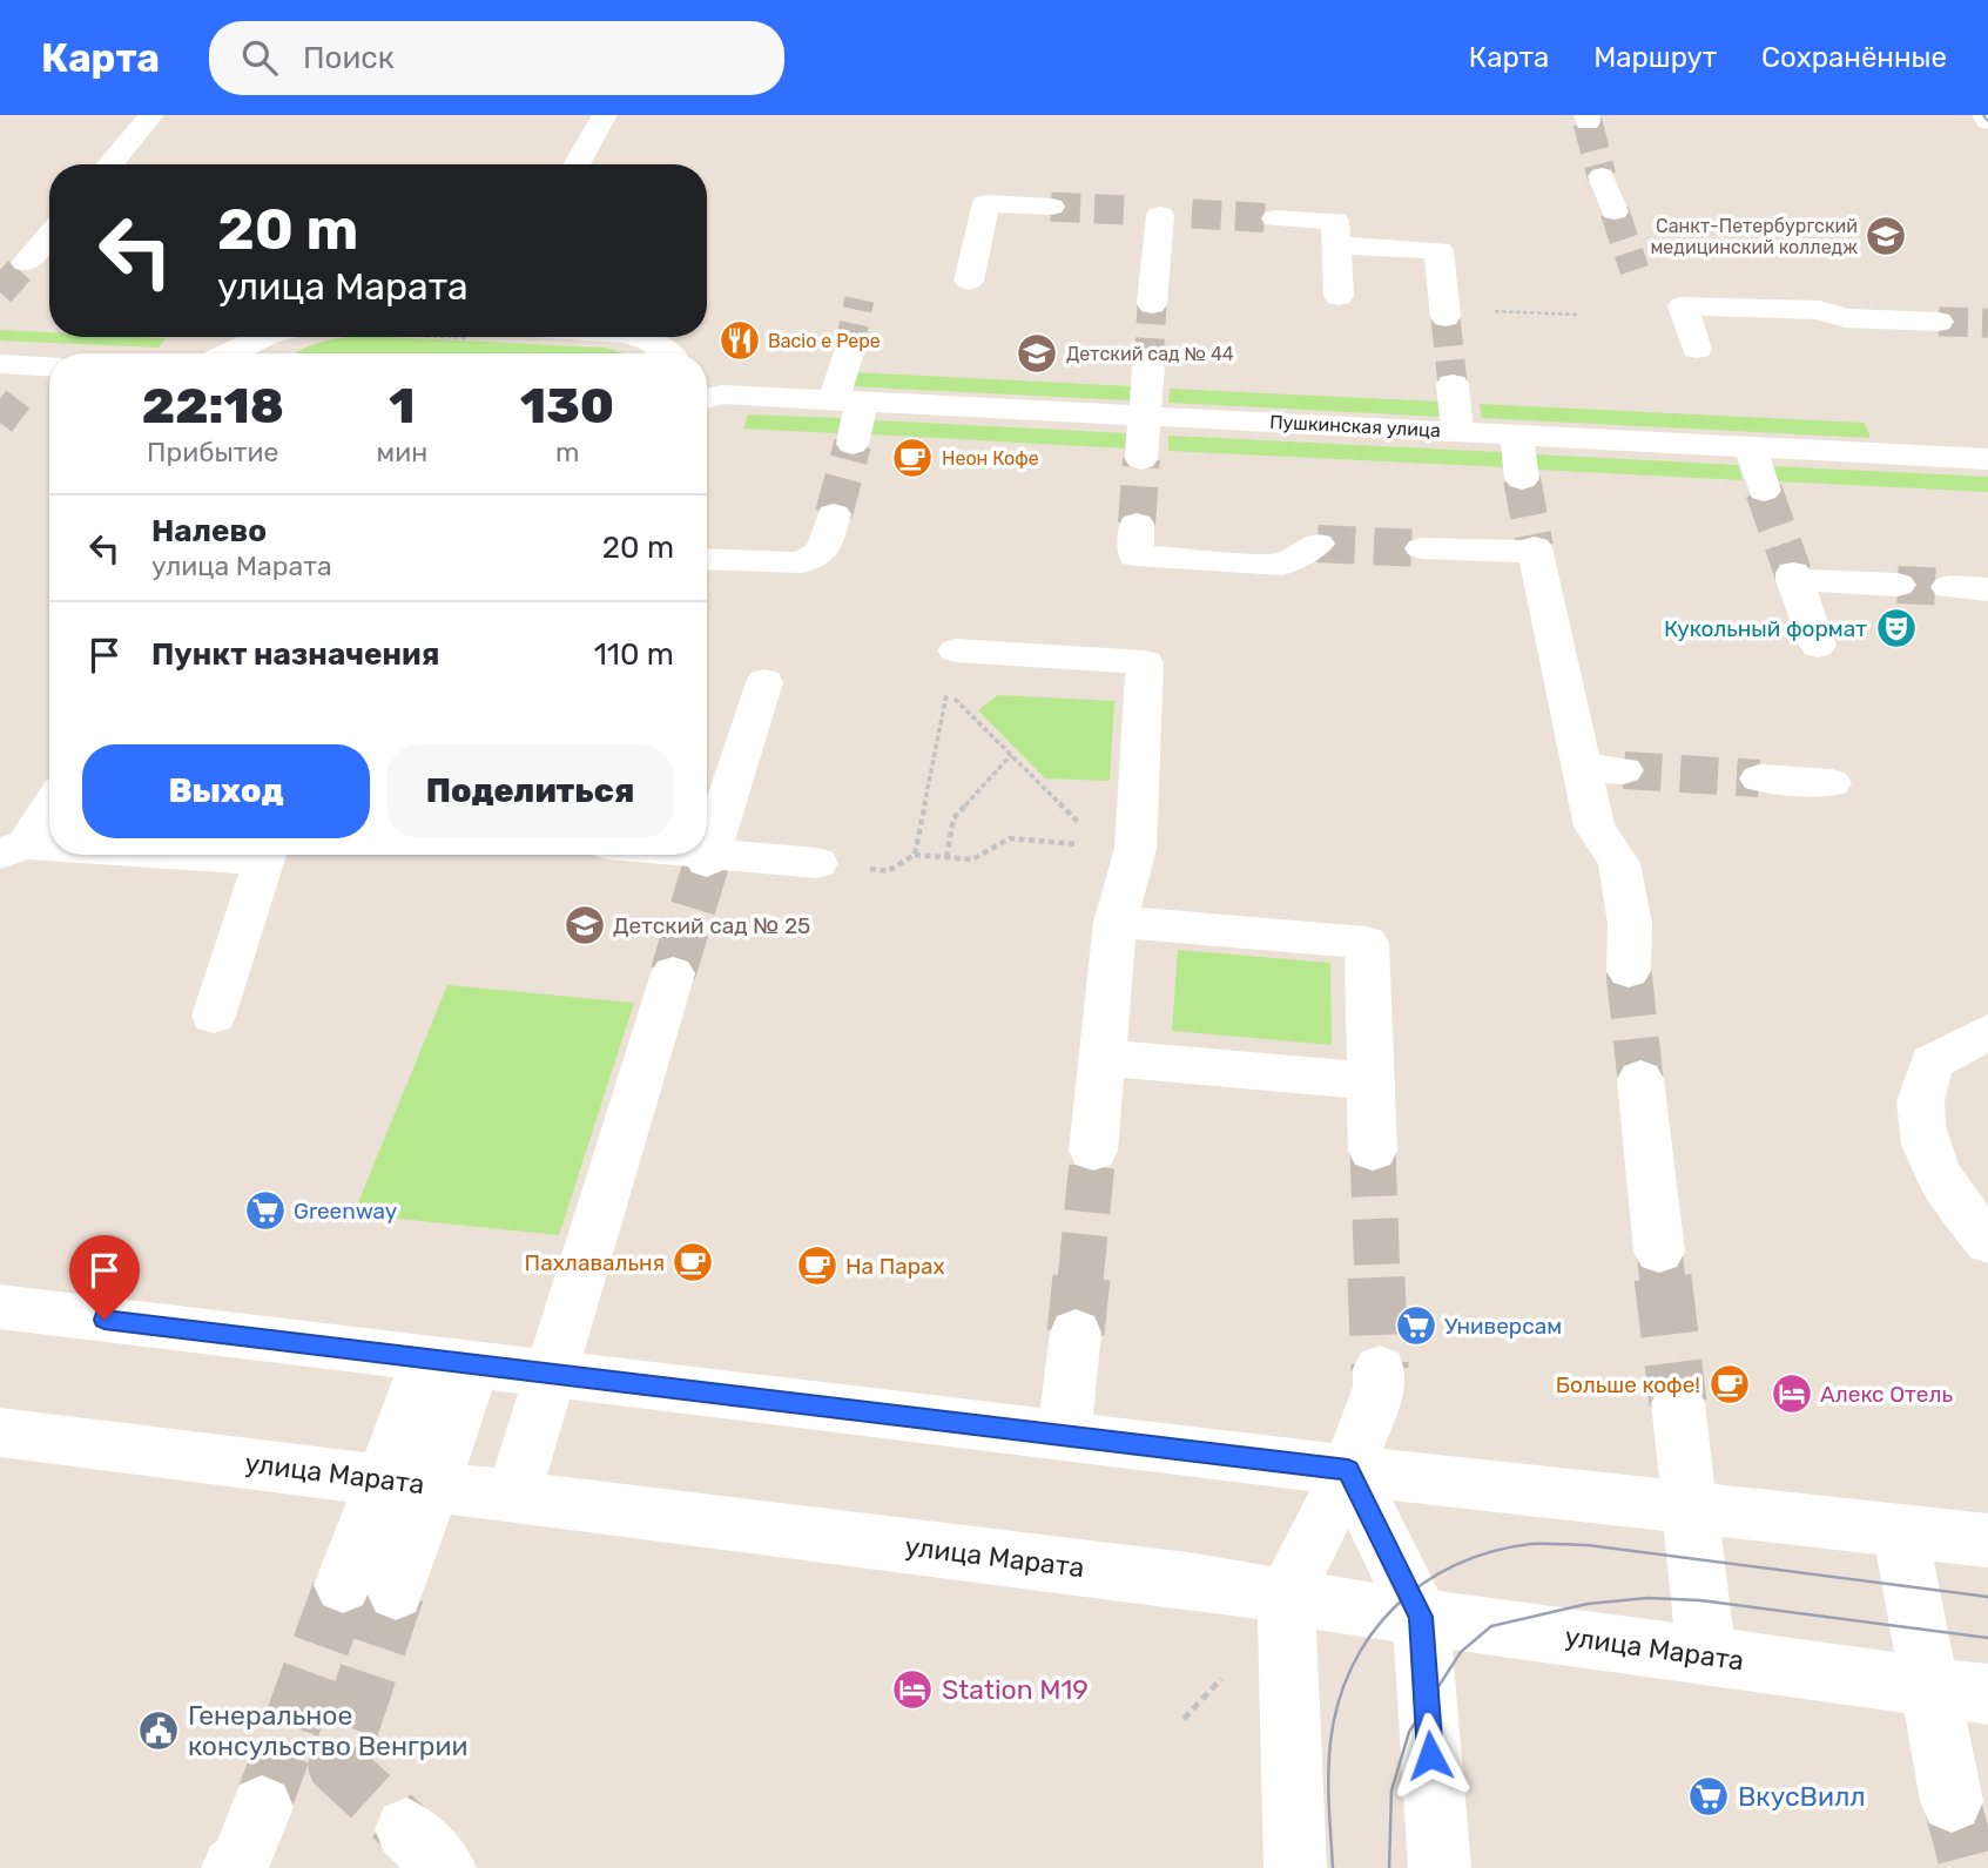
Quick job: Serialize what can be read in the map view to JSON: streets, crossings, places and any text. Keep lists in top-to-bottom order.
{
  "streets": {
    "street": ["Пушкинская улица", "улица Марата"]
  },
  "places": {
    "school or university": ["Санкт-Петербургский медицинский колледж", "Детский сад № 44", "Детский сад № 25"],
    "restaurant": ["Bacio e Pepe"],
    "cafe": [
      "Неон Кофе",
      "Пахлавальня",
      "На Парах",
      "Больше кофе!"
    ],
    "theatre": ["Кукольный формат"],
    "supermarket": ["Greenway", "Универсам", "ВкусВилл"],
    "hotel": ["Алекс Отель", "Station M19"],
    "public building": ["Генеральное консульство Венгрии"]
  },
  "page": {
    "header": "Карта",
    "search": "Поиск",
    "nav": ["Карта", "Маршрут", "Сохранённые"],
    "turn": ["20 m", "улица Марата"],
    "eta": [
      "22:18",
      "Прибытие",
      "1",
      "мин",
      "130",
      "m"
    ],
    "list": [
      {
        "name": "Налево",
        "note": "улица Марата",
        "value": "20 m"
      },
      {
        "name": "Пункт назначения",
        "value": "110 m"
      }
    ],
    "buttons": ["Выход", "Поделиться"]
  }
}
